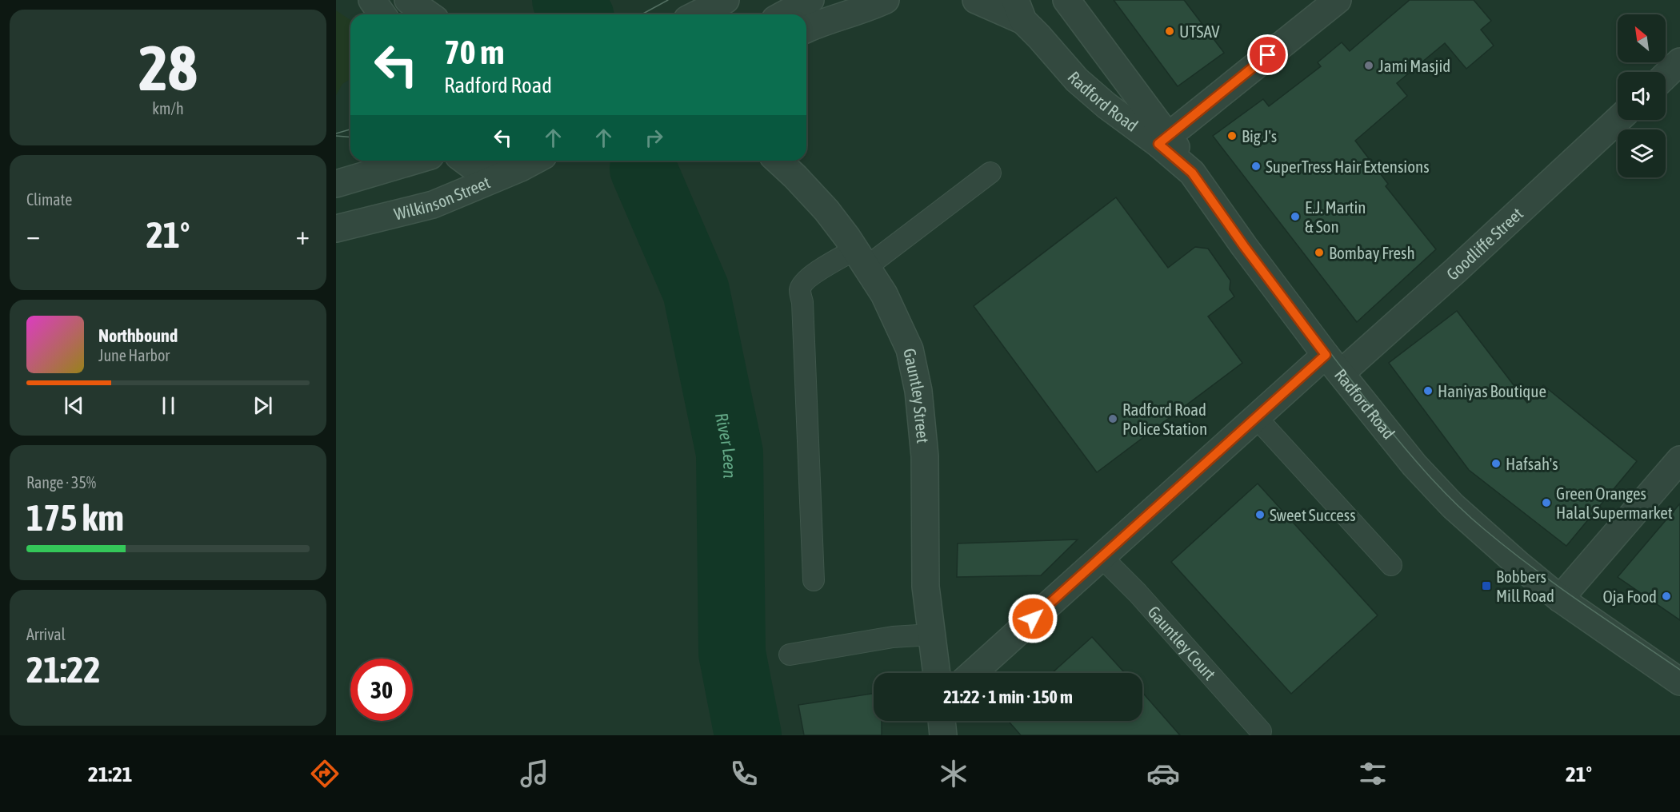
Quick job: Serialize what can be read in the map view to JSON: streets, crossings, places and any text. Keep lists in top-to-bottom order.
{
  "streets": {
    "street": [
      "Radford Road",
      "Wilkinson Street",
      "Goodliffe Street",
      "Gauntley Street"
    ],
    "lane": ["Gauntley Court"]
  },
  "crossings": [
    ["Radford Road", "Goodliffe Street"],
    ["Goodliffe Street", "Gauntley Court"]
  ],
  "water": ["River Leen"],
  "places": {
    "other": [
      "UTSAV",
      "Jami Masjid",
      "Big J's",
      "SuperTress Hair Extensions",
      "E.J. Martin & Son",
      "Bombay Fresh",
      "Haniyas Boutique",
      "Radford Road Police Station",
      "Hafsah's",
      "Green Oranges Halal Supermarket",
      "Sweet Success",
      "Oja Food"
    ],
    "transit": ["Bobbers Mill Road"]
  },
  "north": "top left",
  "page": {
    "tile": [
      ["28", "km/h"],
      "Climate",
      ["Range · 35%", "175 km"],
      ["Arrival", "21:22"]
    ],
    "turn": ["70 m", "Radford Road"],
    "heat": ["−", "21°", "+"],
    "song": ["Northbound", "June Harbor"],
    "limit": "30",
    "trip": "21:22 · 1 min · 150 m",
    "tabs": ["21:21", "21°"]
  }
}
